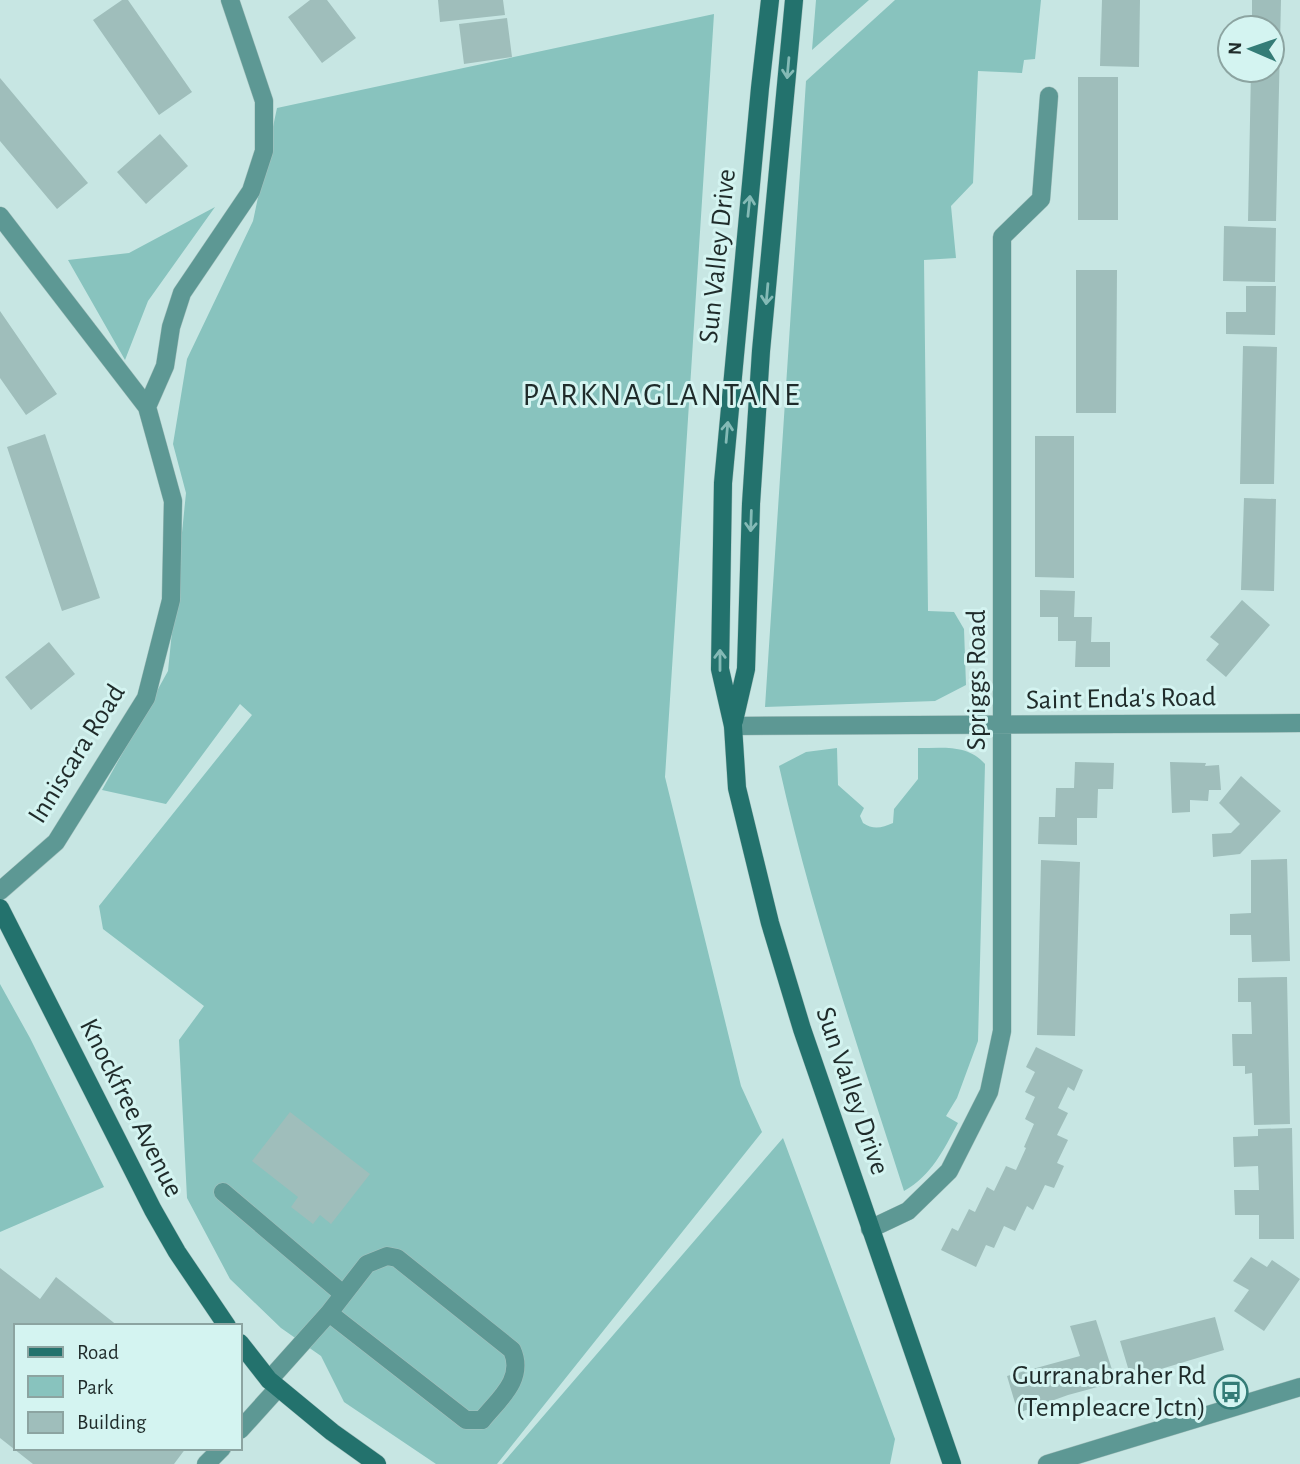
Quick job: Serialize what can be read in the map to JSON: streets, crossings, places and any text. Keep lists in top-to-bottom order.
{
  "streets": {
    "street": [
      "Sun Valley Drive",
      "Spriggs Road",
      "Saint Enda's Road",
      "Inniscara Road",
      "Knockfree Avenue"
    ]
  },
  "crossings": [
    ["Sun Valley Drive", "Spriggs Road"],
    ["Sun Valley Drive", "Saint Enda's Road"],
    ["Spriggs Road", "Saint Enda's Road"]
  ],
  "districts": ["PARKNAGLANTANE"],
  "places": {
    "bus stop": ["Gurranabraher Rd (Templeacre Jctn)"]
  },
  "legend": ["Road", "Park", "Building"],
  "north": "left"
}
